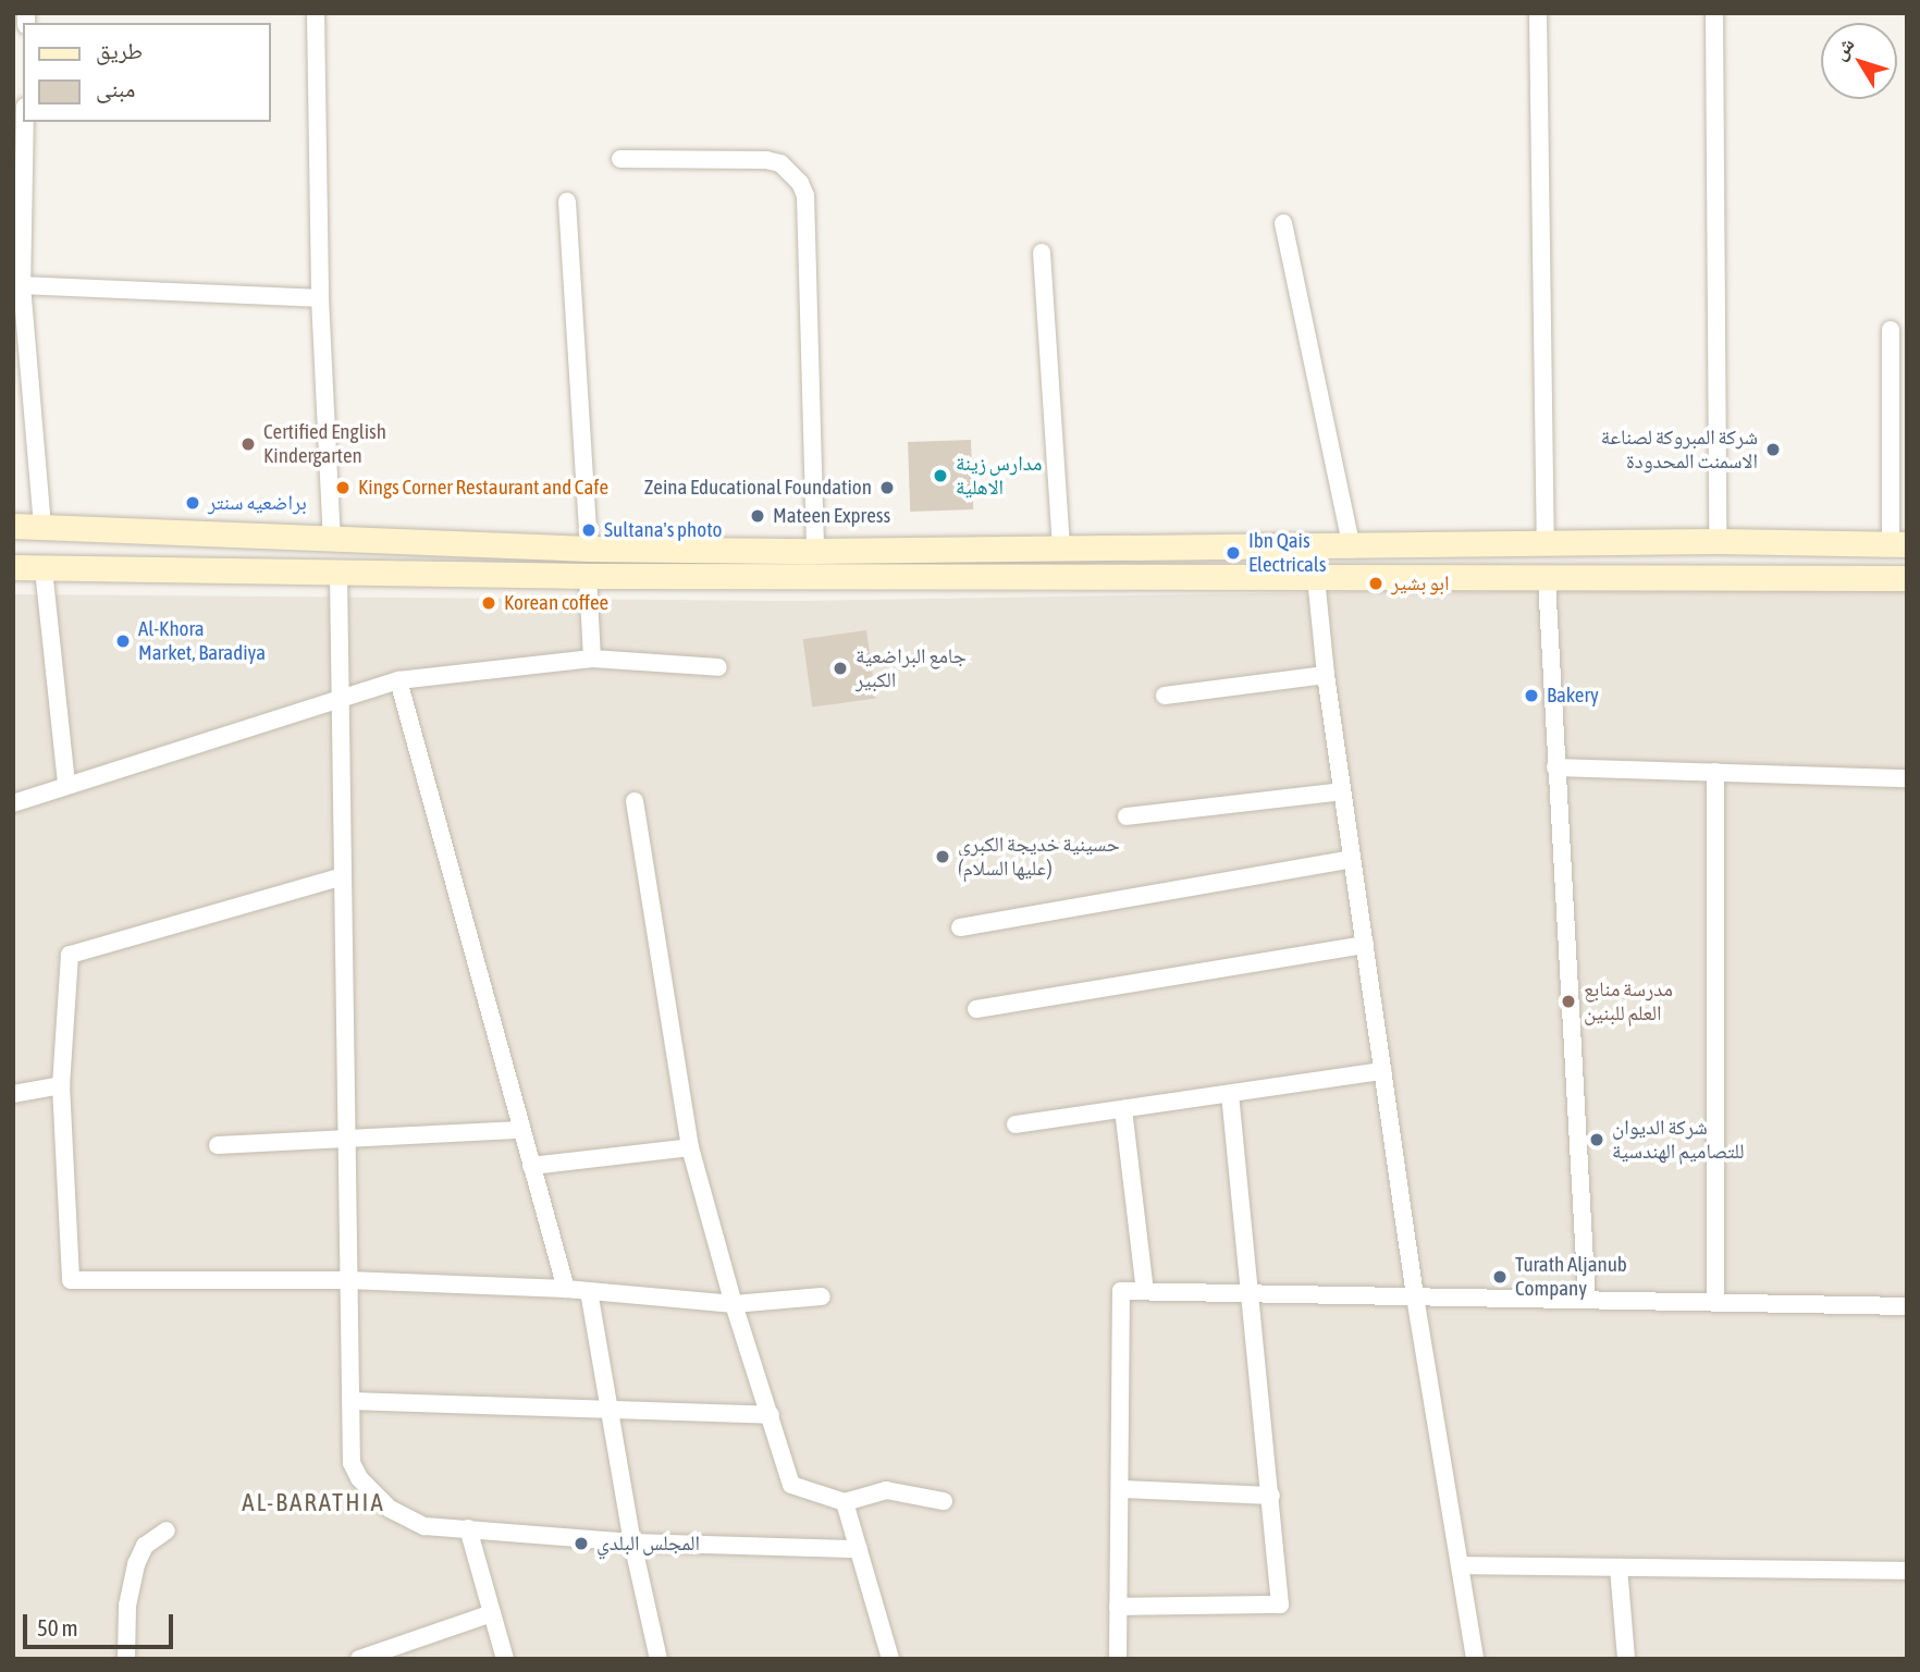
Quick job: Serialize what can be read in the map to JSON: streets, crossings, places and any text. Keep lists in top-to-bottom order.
{
  "districts": ["AL-BARATHIA"],
  "places": [
    "Certified English Kindergarten",
    "شركة المبروكة لصناعة الاسمنت المحدودة",
    "مدارس زينة الاهلية",
    "Kings Corner Restaurant and Cafe",
    "Zeina Educational Foundation",
    "براضعيه سنتر",
    "Mateen Express",
    "Sultana's photo",
    "Ibn Qais Electricals",
    "ابو بشير",
    "Korean coffee",
    "Al-Khora Market, Baradiya",
    "جامع البراضعية الكبير",
    "Bakery",
    "حسينية خديجة الكبرى (عليها السلام)",
    "مدرسة منابع العلم للبنين",
    "شركة الديوان للتصاميم الهندسية",
    "Turath Aljanub Company",
    "المجلس البلدي"
  ],
  "legend": ["طريق", "مبنى"],
  "scale_bar": "50 m",
  "north": "top left"
}
